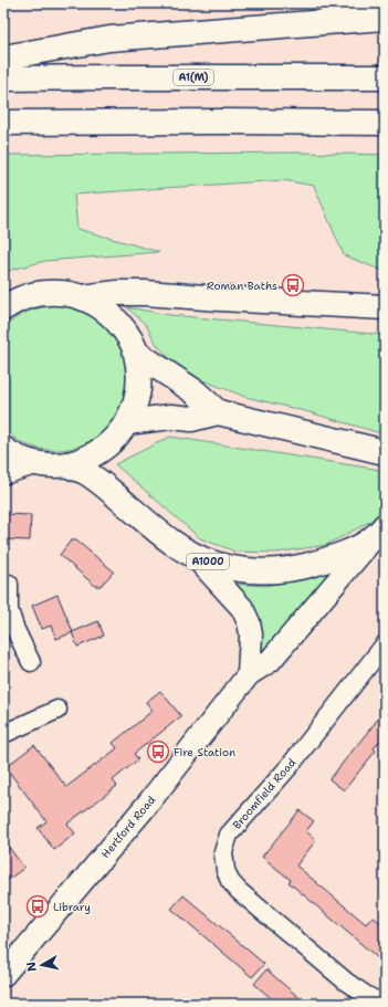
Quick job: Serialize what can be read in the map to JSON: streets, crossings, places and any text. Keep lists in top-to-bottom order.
{
  "streets": {
    "main road": ["A1(M)", "A1000"],
    "street": ["Broomfield Road", "Hertford Road"]
  },
  "crossings": [
    ["A1000", "Hertford Road"]
  ],
  "places": {
    "bus stop": ["Roman Baths", "Fire Station", "Library"]
  },
  "north": "left"
}
